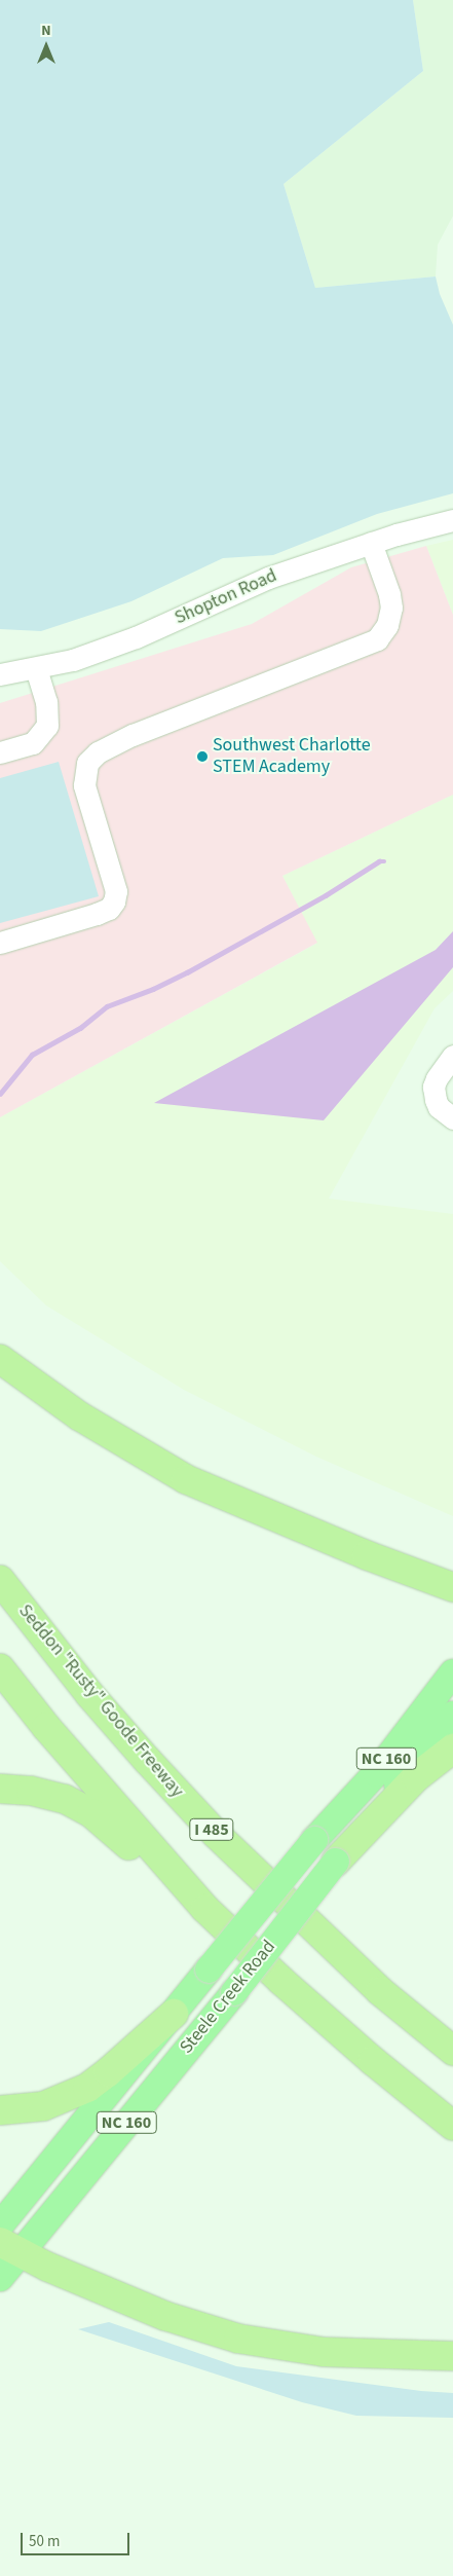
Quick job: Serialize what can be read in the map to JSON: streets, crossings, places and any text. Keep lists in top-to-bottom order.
{
  "streets": {
    "highway": ["Seddon \"Rusty\" Goode Freeway", "I 485"],
    "main road": ["NC 160", "Steele Creek Road"],
    "street": ["Shopton Road"]
  },
  "places": ["Southwest Charlotte STEM Academy"],
  "scale_bar": "50 m",
  "north": "top"
}
